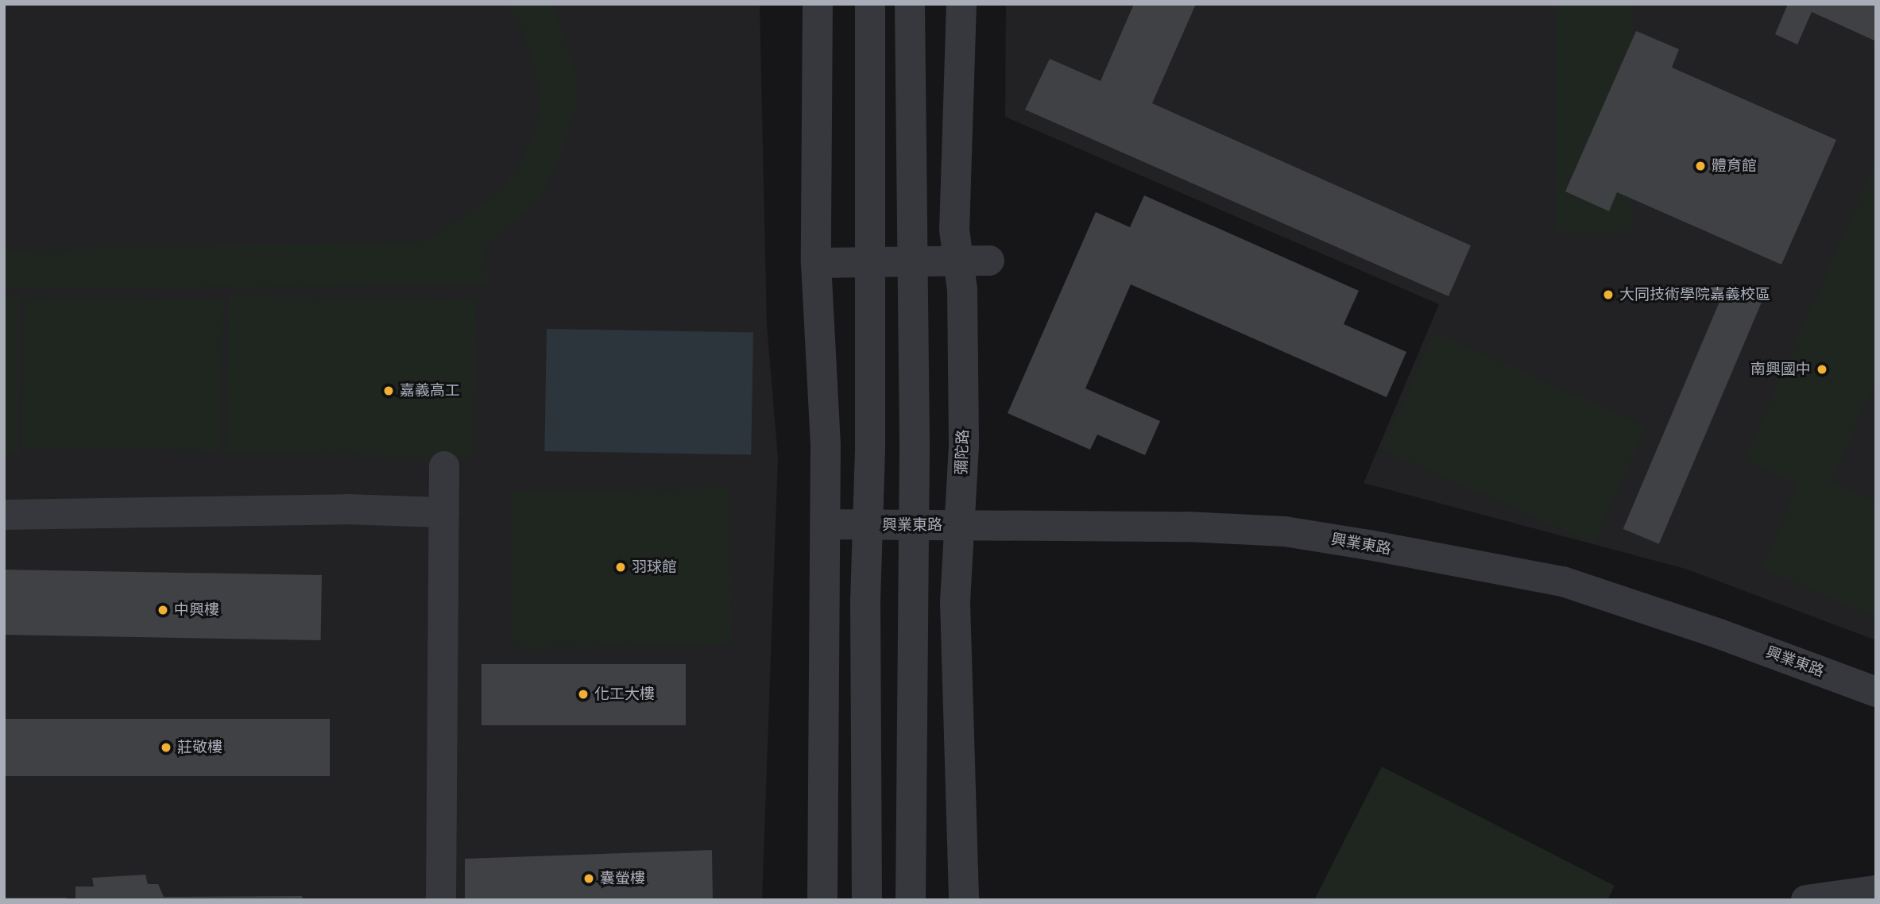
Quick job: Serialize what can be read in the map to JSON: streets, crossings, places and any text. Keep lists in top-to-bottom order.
{
  "streets": {
    "street": ["彌陀路", "興業東路"]
  },
  "crossings": [
    ["彌陀路", "興業東路"]
  ],
  "places": [
    "體育館",
    "大同技術學院嘉義校區",
    "南興國中",
    "嘉義高工",
    "羽球館",
    "中興樓",
    "化工大樓",
    "莊敬樓",
    "囊螢樓"
  ]
}
